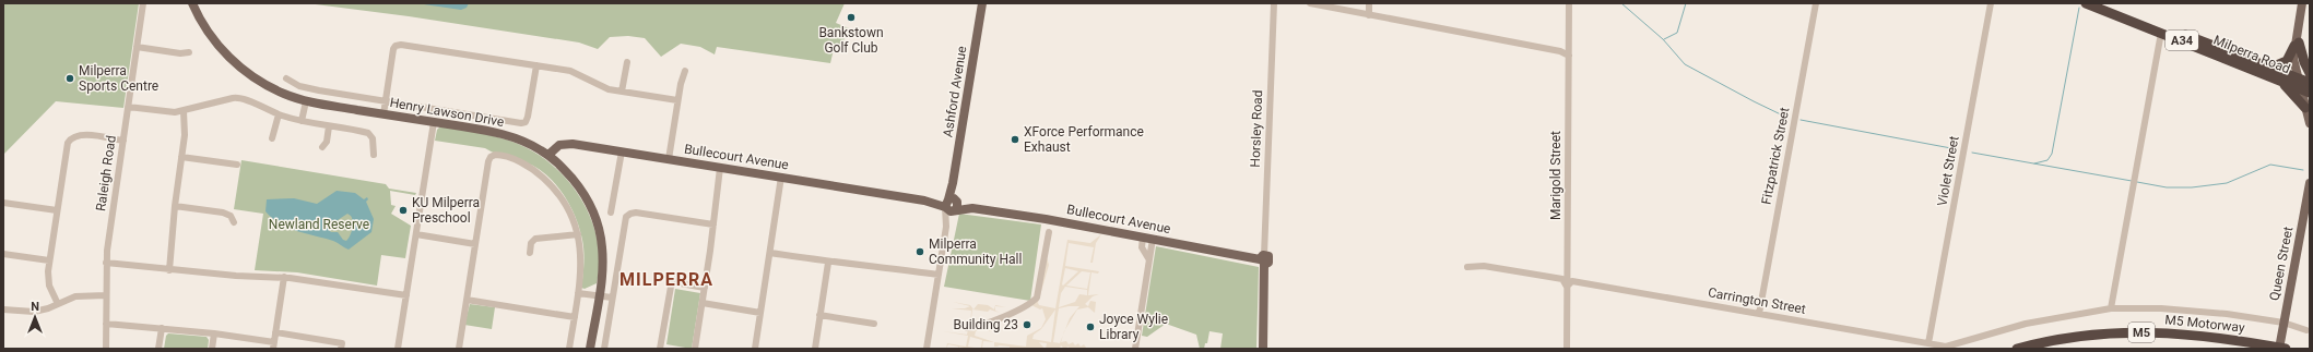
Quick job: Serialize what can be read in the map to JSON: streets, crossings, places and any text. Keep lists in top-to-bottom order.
{
  "streets": {
    "highway": [
      "A34",
      "Milperra Road",
      "M5 Motorway",
      "M5"
    ],
    "main road": [
      "Ashford Avenue",
      "Henry Lawson Drive",
      "Horsley Road",
      "Bullecourt Avenue",
      "Queen Street"
    ],
    "street": [
      "Fitzpatrick Street",
      "Violet Street",
      "Raleigh Road",
      "Marigold Street",
      "Carrington Street"
    ]
  },
  "crossings": [
    ["Ashford Avenue", "Bullecourt Avenue"],
    ["Henry Lawson Drive", "Bullecourt Avenue"],
    ["Horsley Road", "Bullecourt Avenue"],
    ["Fitzpatrick Street", "Carrington Street"],
    ["Violet Street", "Carrington Street"],
    ["Marigold Street", "Carrington Street"]
  ],
  "districts": ["MILPERRA"],
  "parks": ["Newland Reserve"],
  "places": [
    "Bankstown Golf Club",
    "Milperra Sports Centre",
    "XForce Performance Exhaust",
    "KU Milperra Preschool",
    "Milperra Community Hall",
    "Building 23",
    "Joyce Wylie Library"
  ],
  "north": "top"
}
